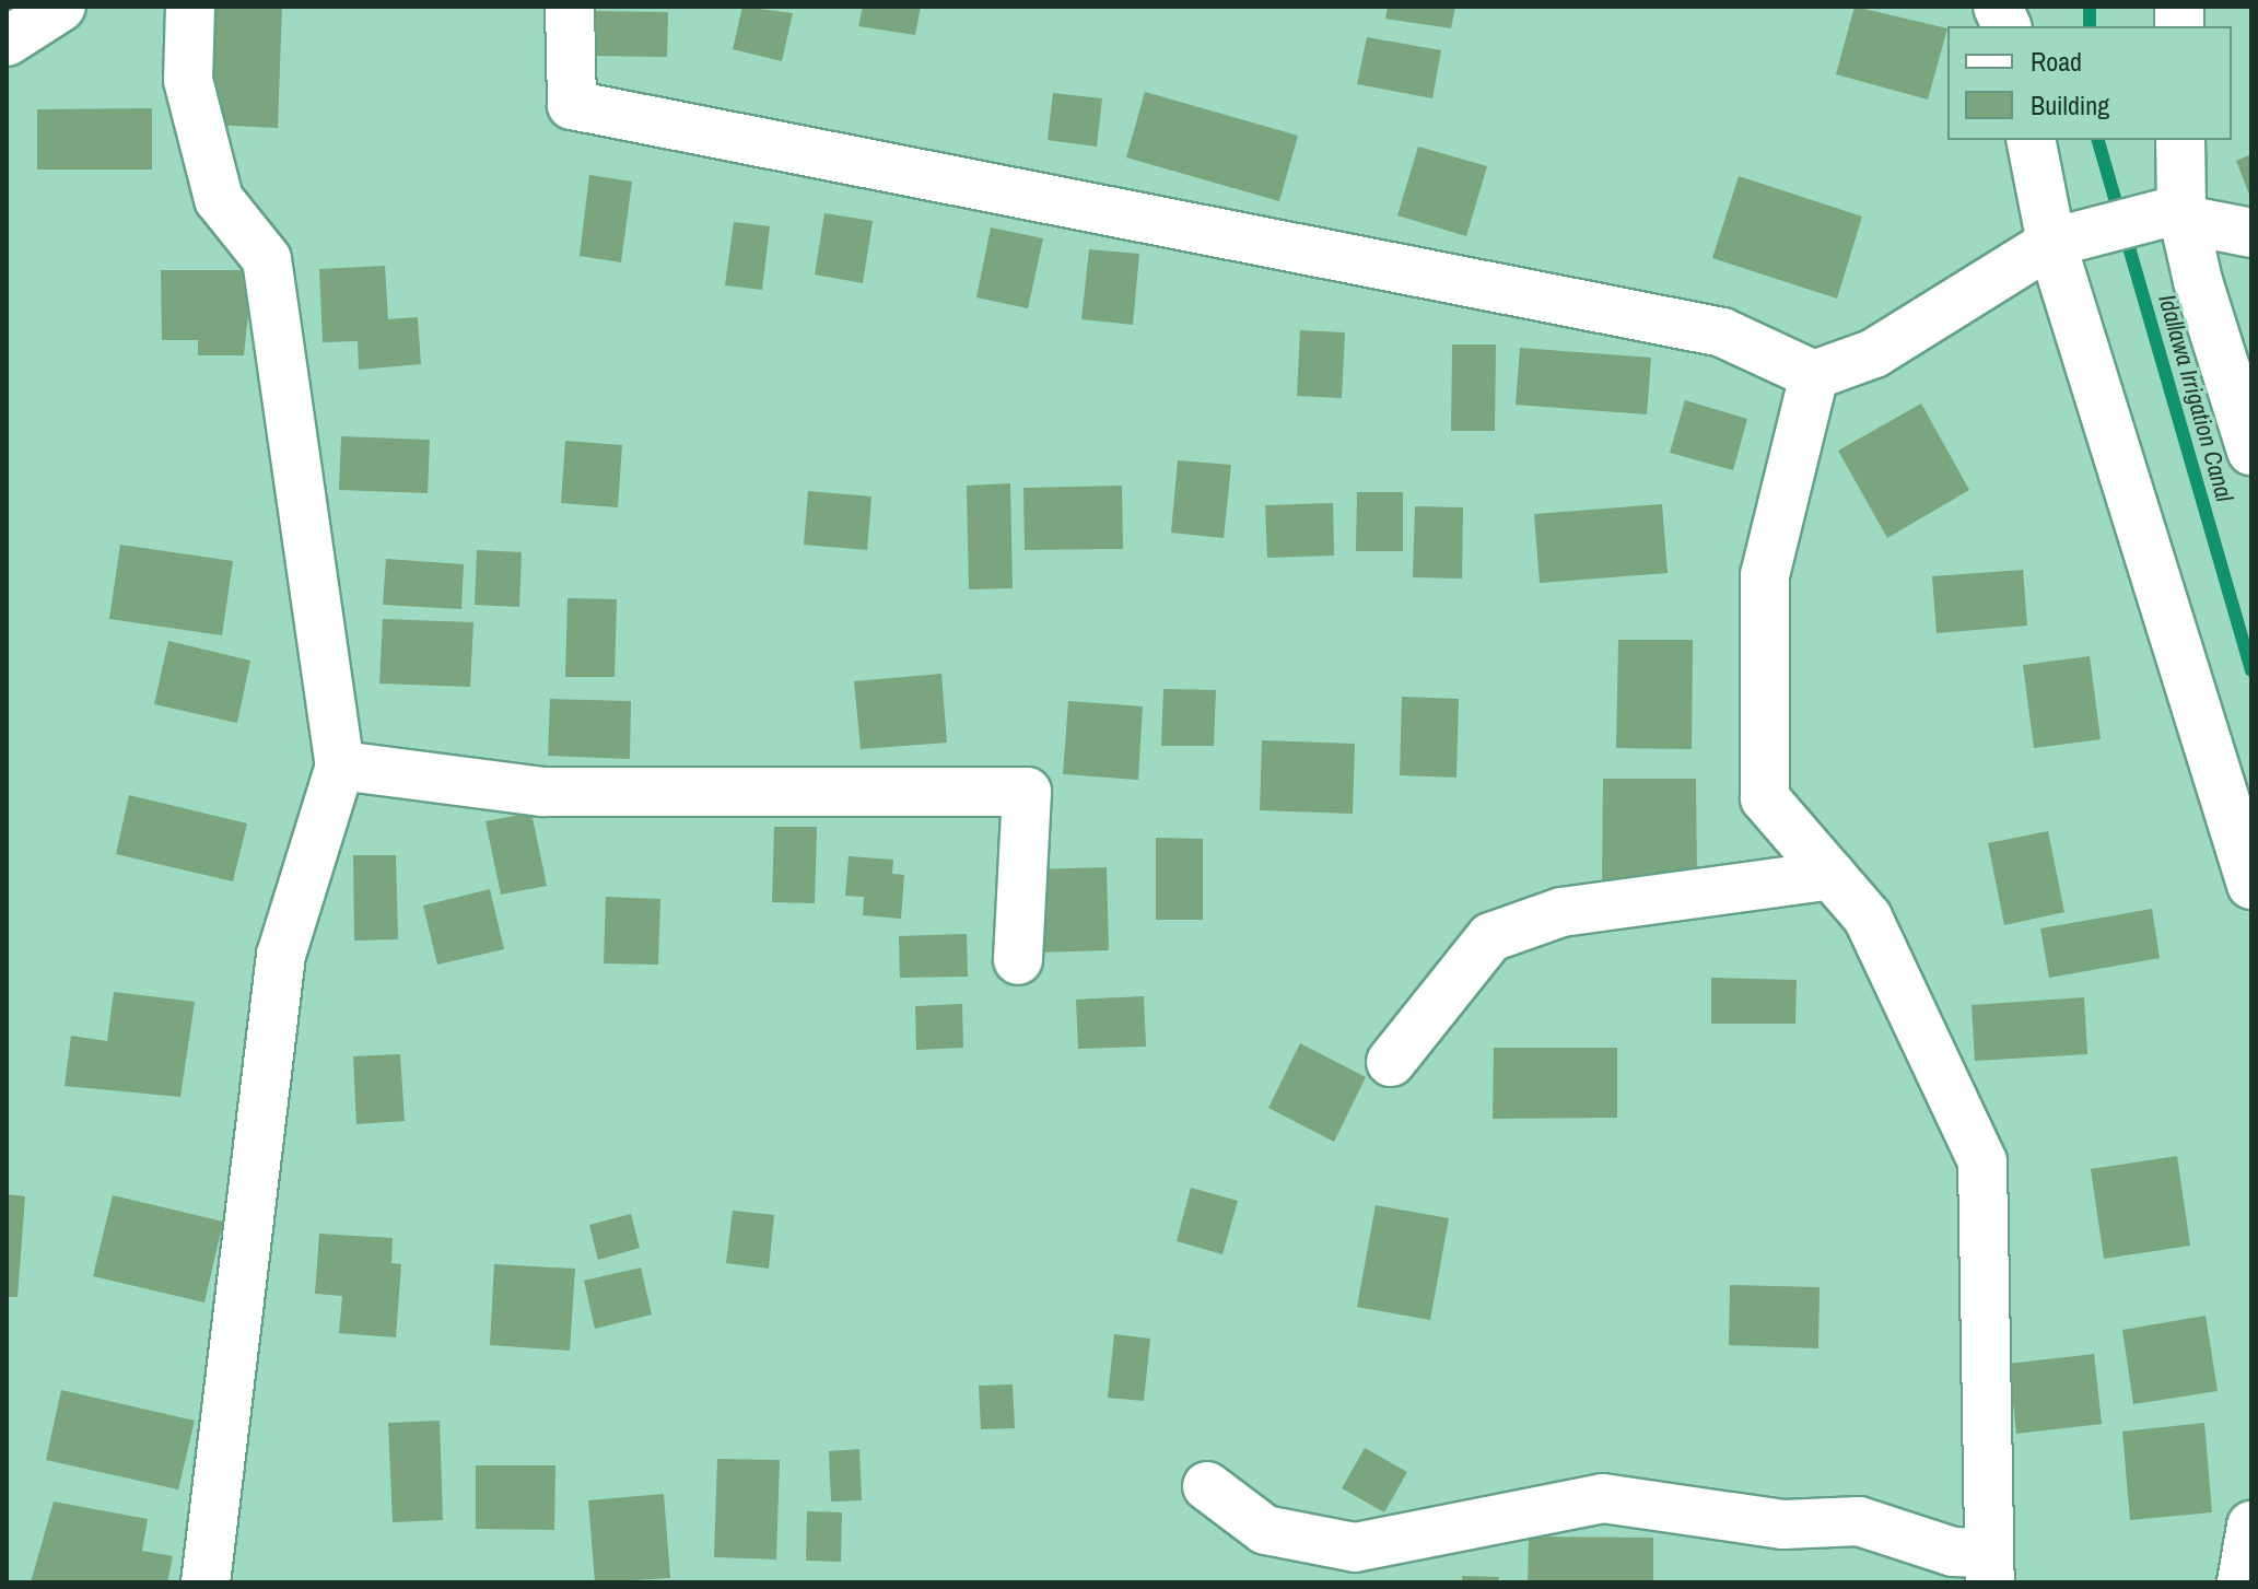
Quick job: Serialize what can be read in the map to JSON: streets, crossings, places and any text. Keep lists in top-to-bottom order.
{
  "water": ["Idallawa Irrigation Canal"],
  "legend": ["Road", "Building"]
}
